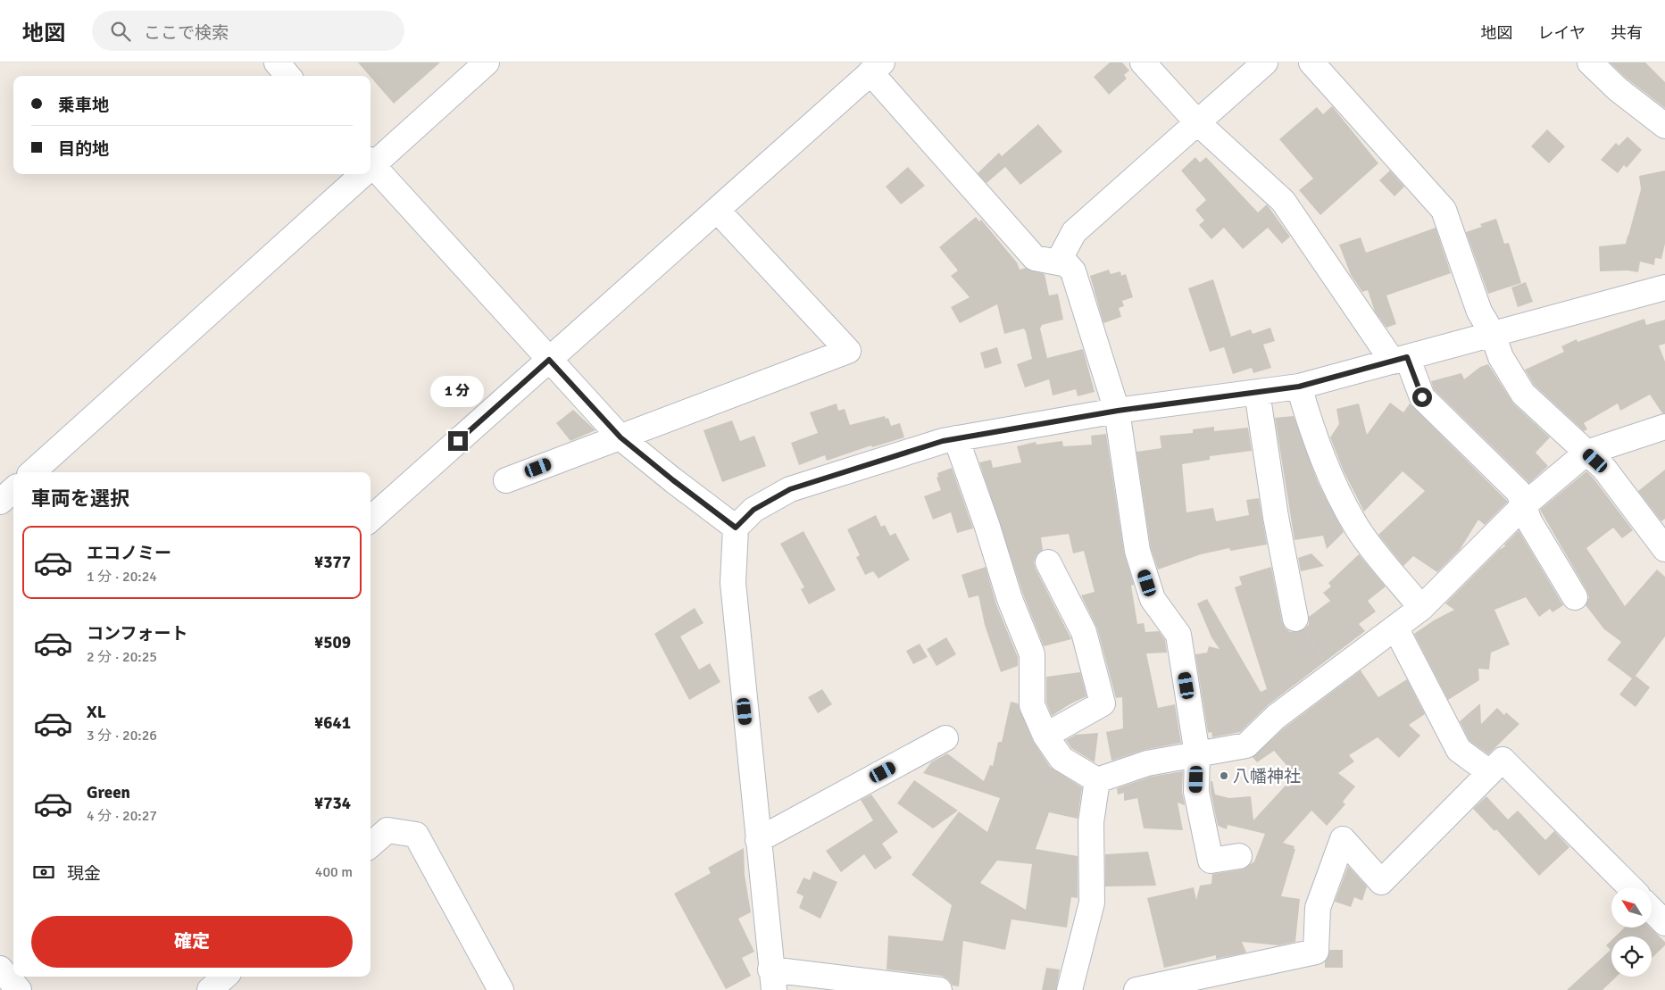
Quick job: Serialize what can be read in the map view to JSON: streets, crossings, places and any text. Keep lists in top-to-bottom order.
{
  "places": ["八幡神社"],
  "north": "top left",
  "page": {
    "header": "地図",
    "search": "ここで検索",
    "nav": ["地図", "レイヤ", "共有"],
    "banner": ["乗車地", "目的地"],
    "bubble": "1 分",
    "heading": "車両を選択",
    "list": [
      {
        "name": "エコノミー",
        "note": "1 分 · 20:24",
        "value": "¥377"
      },
      {
        "name": "コンフォート",
        "note": "2 分 · 20:25",
        "value": "¥509"
      },
      {
        "name": "XL",
        "note": "3 分 · 20:26",
        "value": "¥641"
      },
      {
        "name": "Green",
        "note": "4 分 · 20:27",
        "value": "¥734"
      }
    ],
    "pay": ["現金", "400 m"],
    "buttons": "確定"
  }
}
